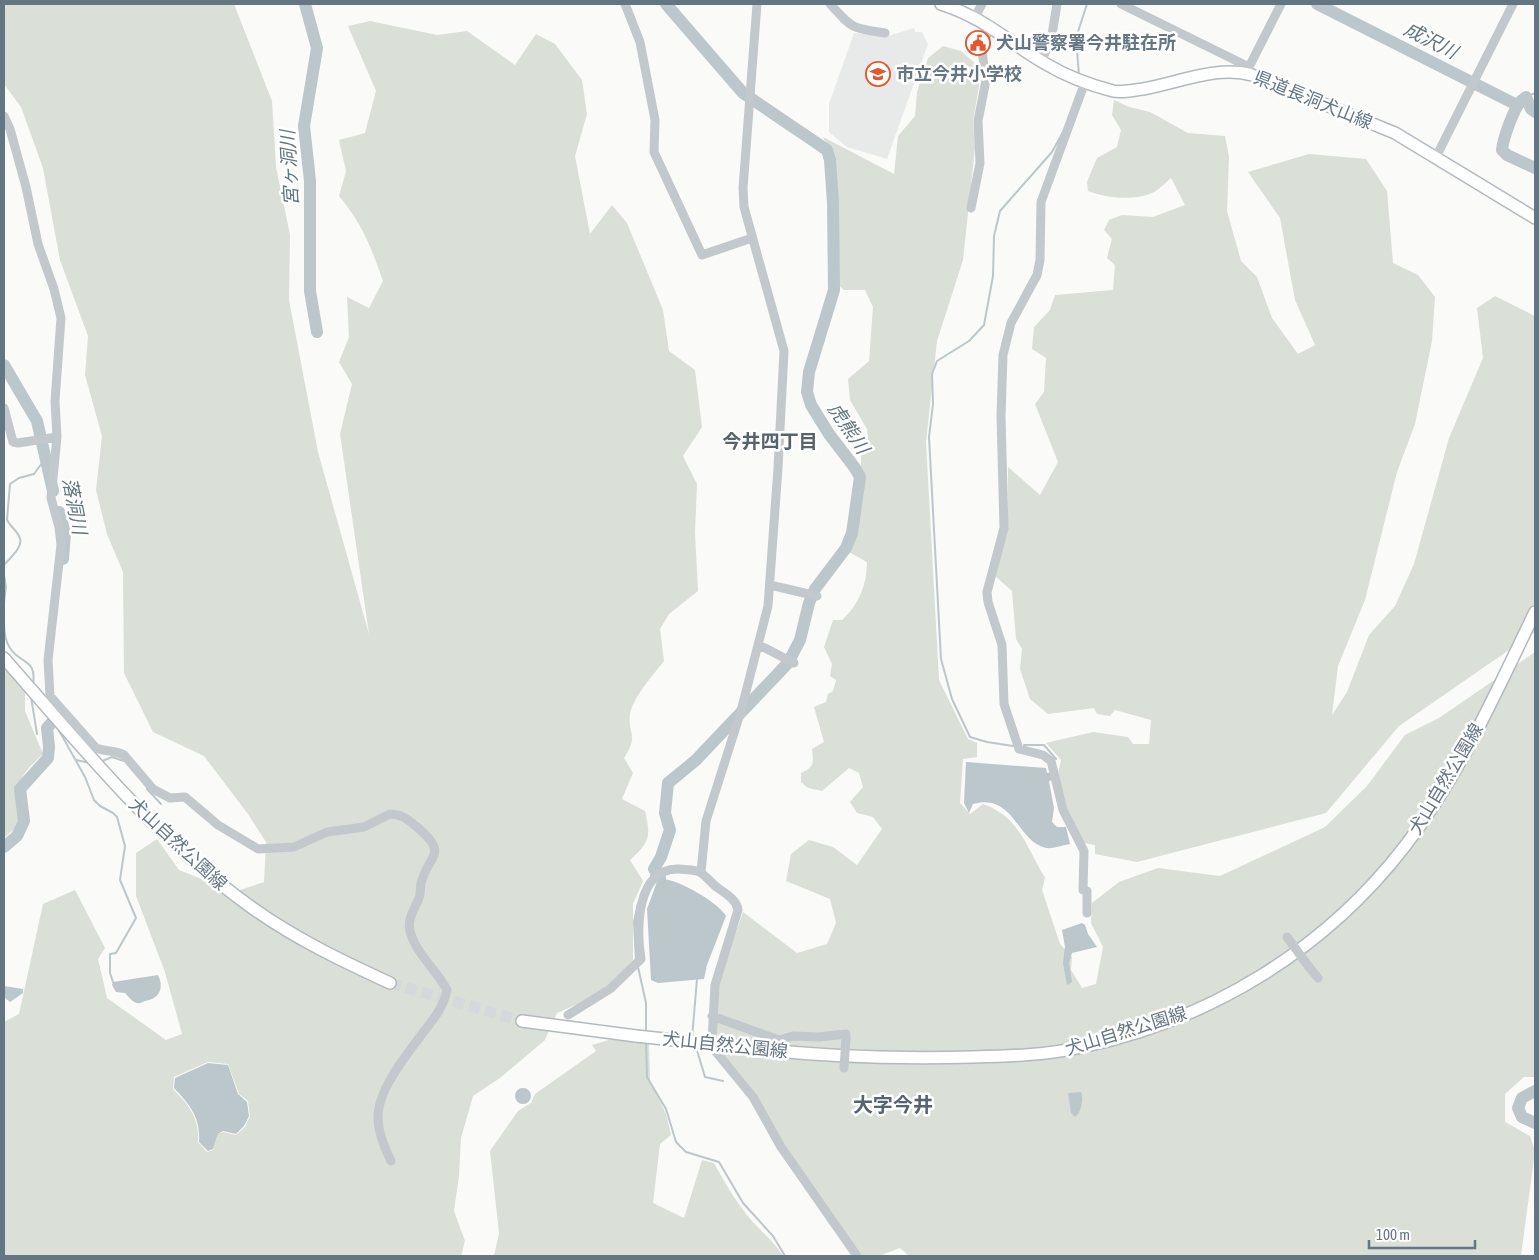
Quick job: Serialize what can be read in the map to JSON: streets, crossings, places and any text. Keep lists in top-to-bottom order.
{
  "streets": {
    "main road": ["県道長洞犬山線", "犬山自然公園線"]
  },
  "districts": ["今井四丁目", "大字今井"],
  "water": [
    "成沢川",
    "宮ヶ洞川",
    "虎熊川",
    "落洞川"
  ],
  "places": {
    "public building": ["犬山警察署今井駐在所"],
    "school or university": ["市立今井小学校"]
  },
  "scale_bar": "100 m"
}
